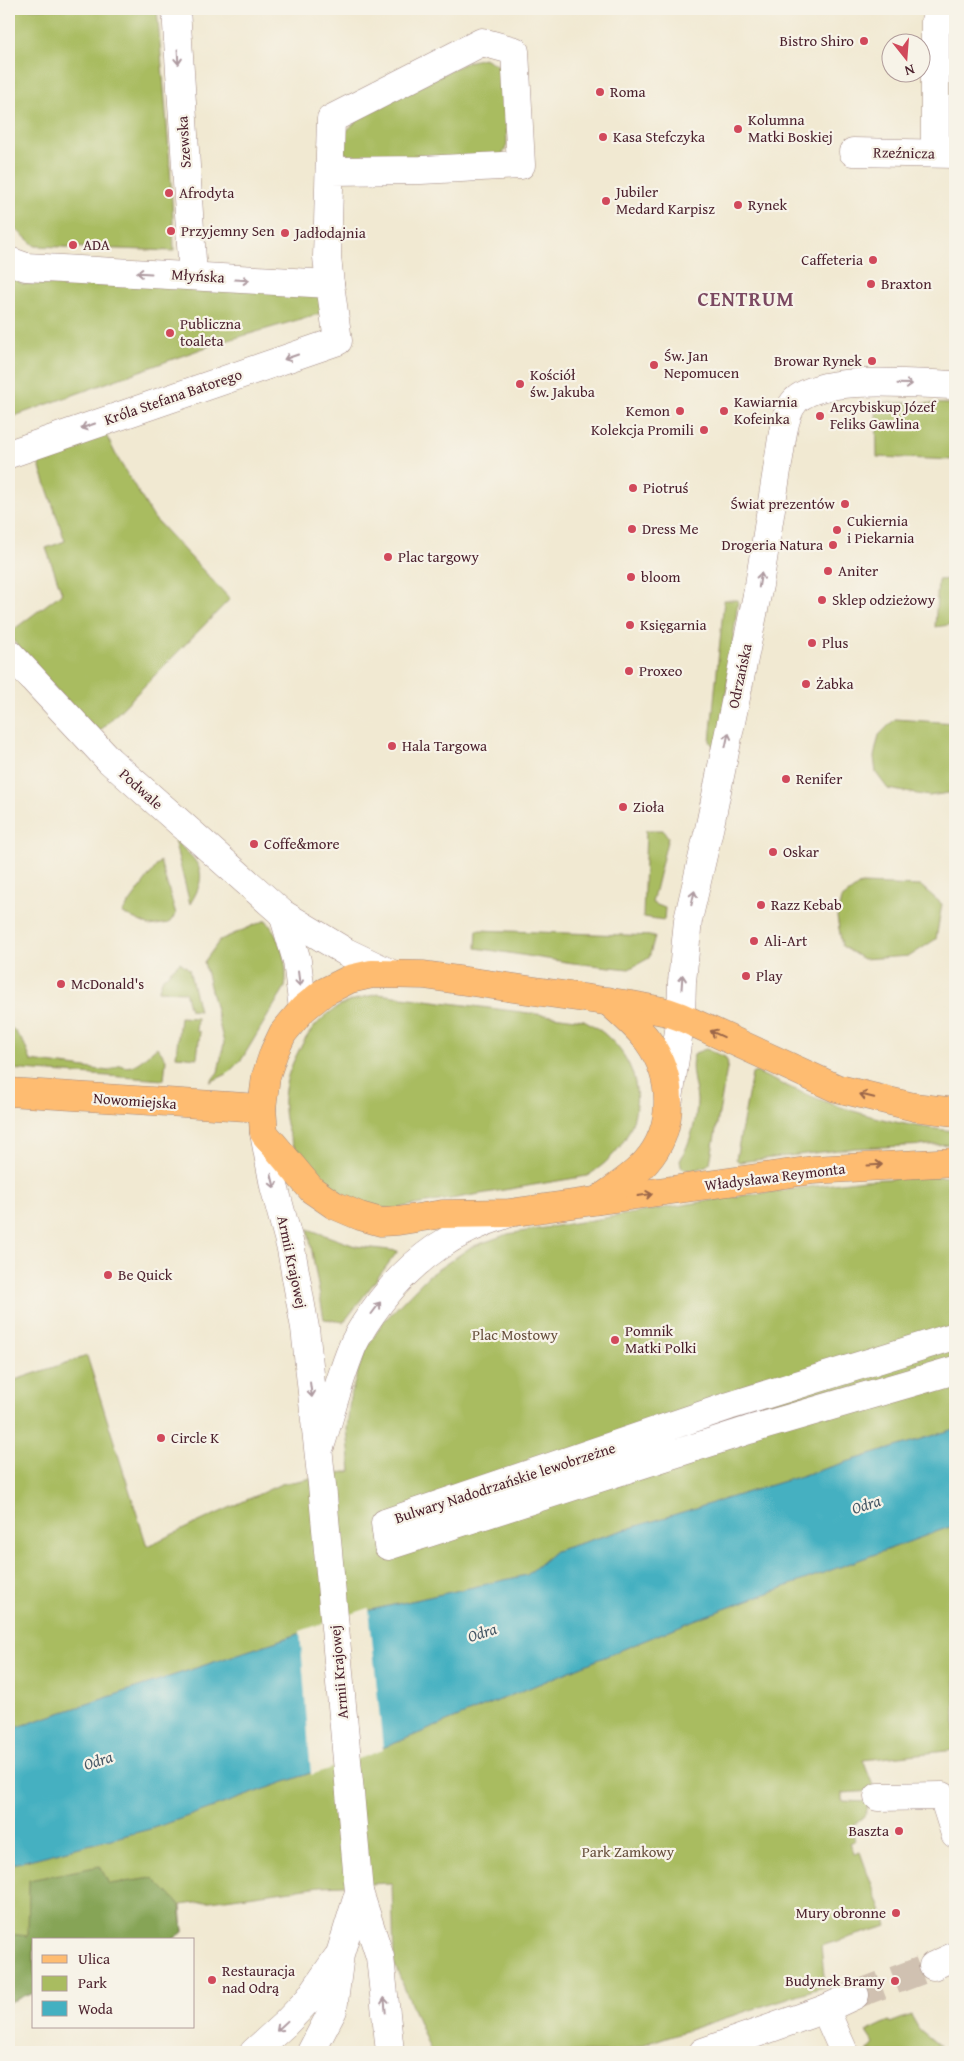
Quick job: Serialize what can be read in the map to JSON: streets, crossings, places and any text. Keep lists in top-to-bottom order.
{
  "streets": {
    "main road": ["Nowomiejska", "Władysława Reymonta"],
    "street": [
      "Szewska",
      "Rzeźnicza",
      "Młyńska",
      "Króla Stefana Batorego",
      "Odrzańska",
      "Podwale",
      "Armii Krajowej",
      "Bulwary Nadodrzańskie lewobrzeżne"
    ]
  },
  "crossings": [
    ["Szewska", "Młyńska"],
    ["Młyńska", "Króla Stefana Batorego"],
    ["Nowomiejska", "Władysława Reymonta"],
    ["Nowomiejska", "Armii Krajowej"],
    ["Władysława Reymonta", "Armii Krajowej"]
  ],
  "one_way": ["Króla Stefana Batorego", "Odrzańska"],
  "districts": ["CENTRUM"],
  "water": ["Odra"],
  "parks": ["Plac Mostowy", "Park Zamkowy"],
  "places": [
    "Bistro Shiro",
    "Roma",
    "Kolumna Matki Boskiej",
    "Kasa Stefczyka",
    "Afrodyta",
    "Jubiler Medard Karpisz",
    "Rynek",
    "Przyjemny Sen",
    "Jadłodajnia",
    "ADA",
    "Caffeteria",
    "Braxton",
    "Publiczna toaleta",
    "Browar Rynek",
    "Św. Jan Nepomucen",
    "Kościół św. Jakuba",
    "Kemon",
    "Kawiarnia Kofeinka",
    "Arcybiskup Józef Feliks Gawlina",
    "Kolekcja Promili",
    "Piotruś",
    "Świat prezentów",
    "Dress Me",
    "Cukiernia i Piekarnia",
    "Drogeria Natura",
    "Plac targowy",
    "Aniter",
    "bloom",
    "Sklep odzieżowy",
    "Księgarnia",
    "Plus",
    "Proxeo",
    "Żabka",
    "Hala Targowa",
    "Renifer",
    "Zioła",
    "Coffe&more",
    "Oskar",
    "Razz Kebab",
    "Ali-Art",
    "Play",
    "McDonald's",
    "Be Quick",
    "Pomnik Matki Polki",
    "Circle K",
    "Baszta",
    "Mury obronne",
    "Restauracja nad Odrą",
    "Budynek Bramy"
  ],
  "legend": ["Ulica", "Park", "Woda"],
  "north": "bottom"
}
